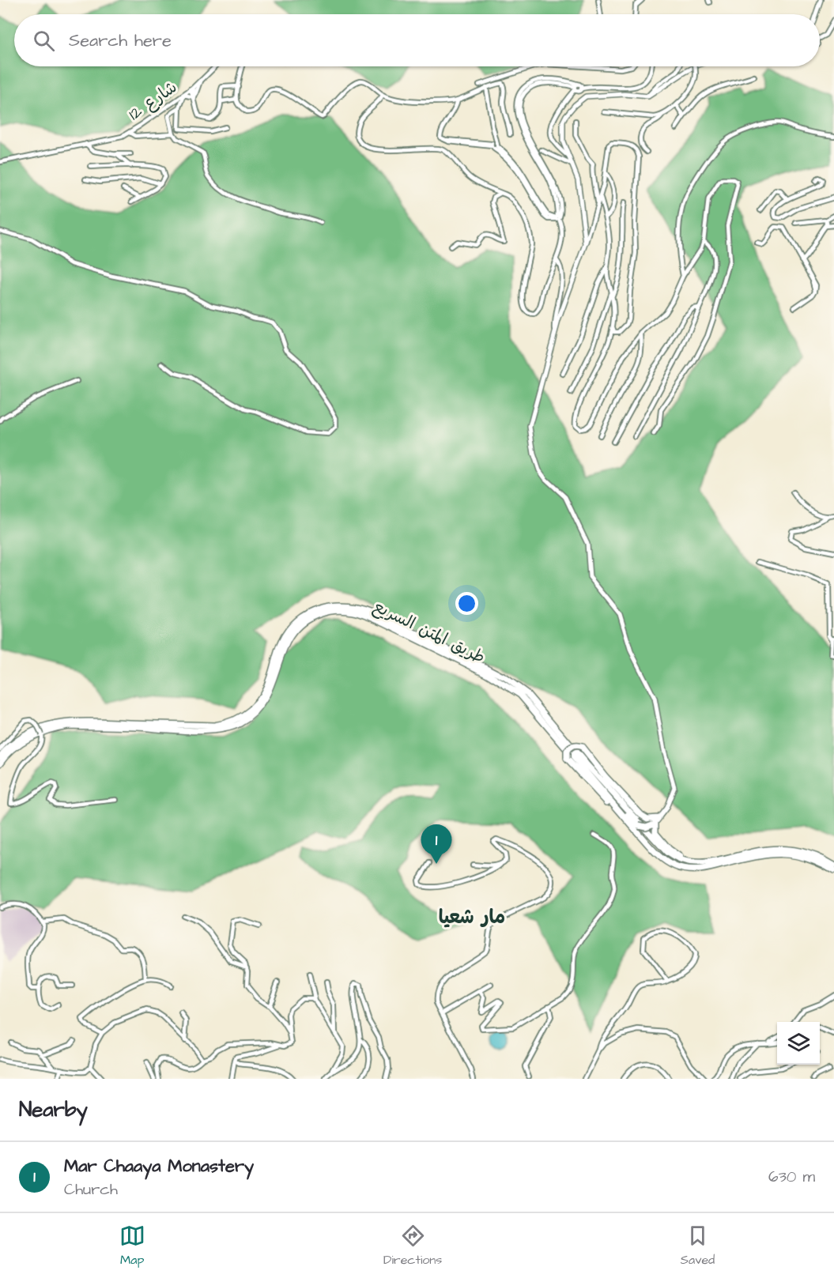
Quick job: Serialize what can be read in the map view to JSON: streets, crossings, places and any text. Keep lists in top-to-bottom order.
{
  "streets": {
    "highway": ["طريق المتن السريع"],
    "street": ["شارع 12"]
  },
  "districts": ["مار شعيا"],
  "page": {
    "search": "Search here",
    "pins": "1",
    "heading": "Nearby",
    "list": [
      {
        "mark": "1",
        "name": "Mar Chaaya Monastery",
        "note": "Church",
        "value": "630 m"
      }
    ],
    "nav": ["Map", "Directions", "Saved"]
  }
}
